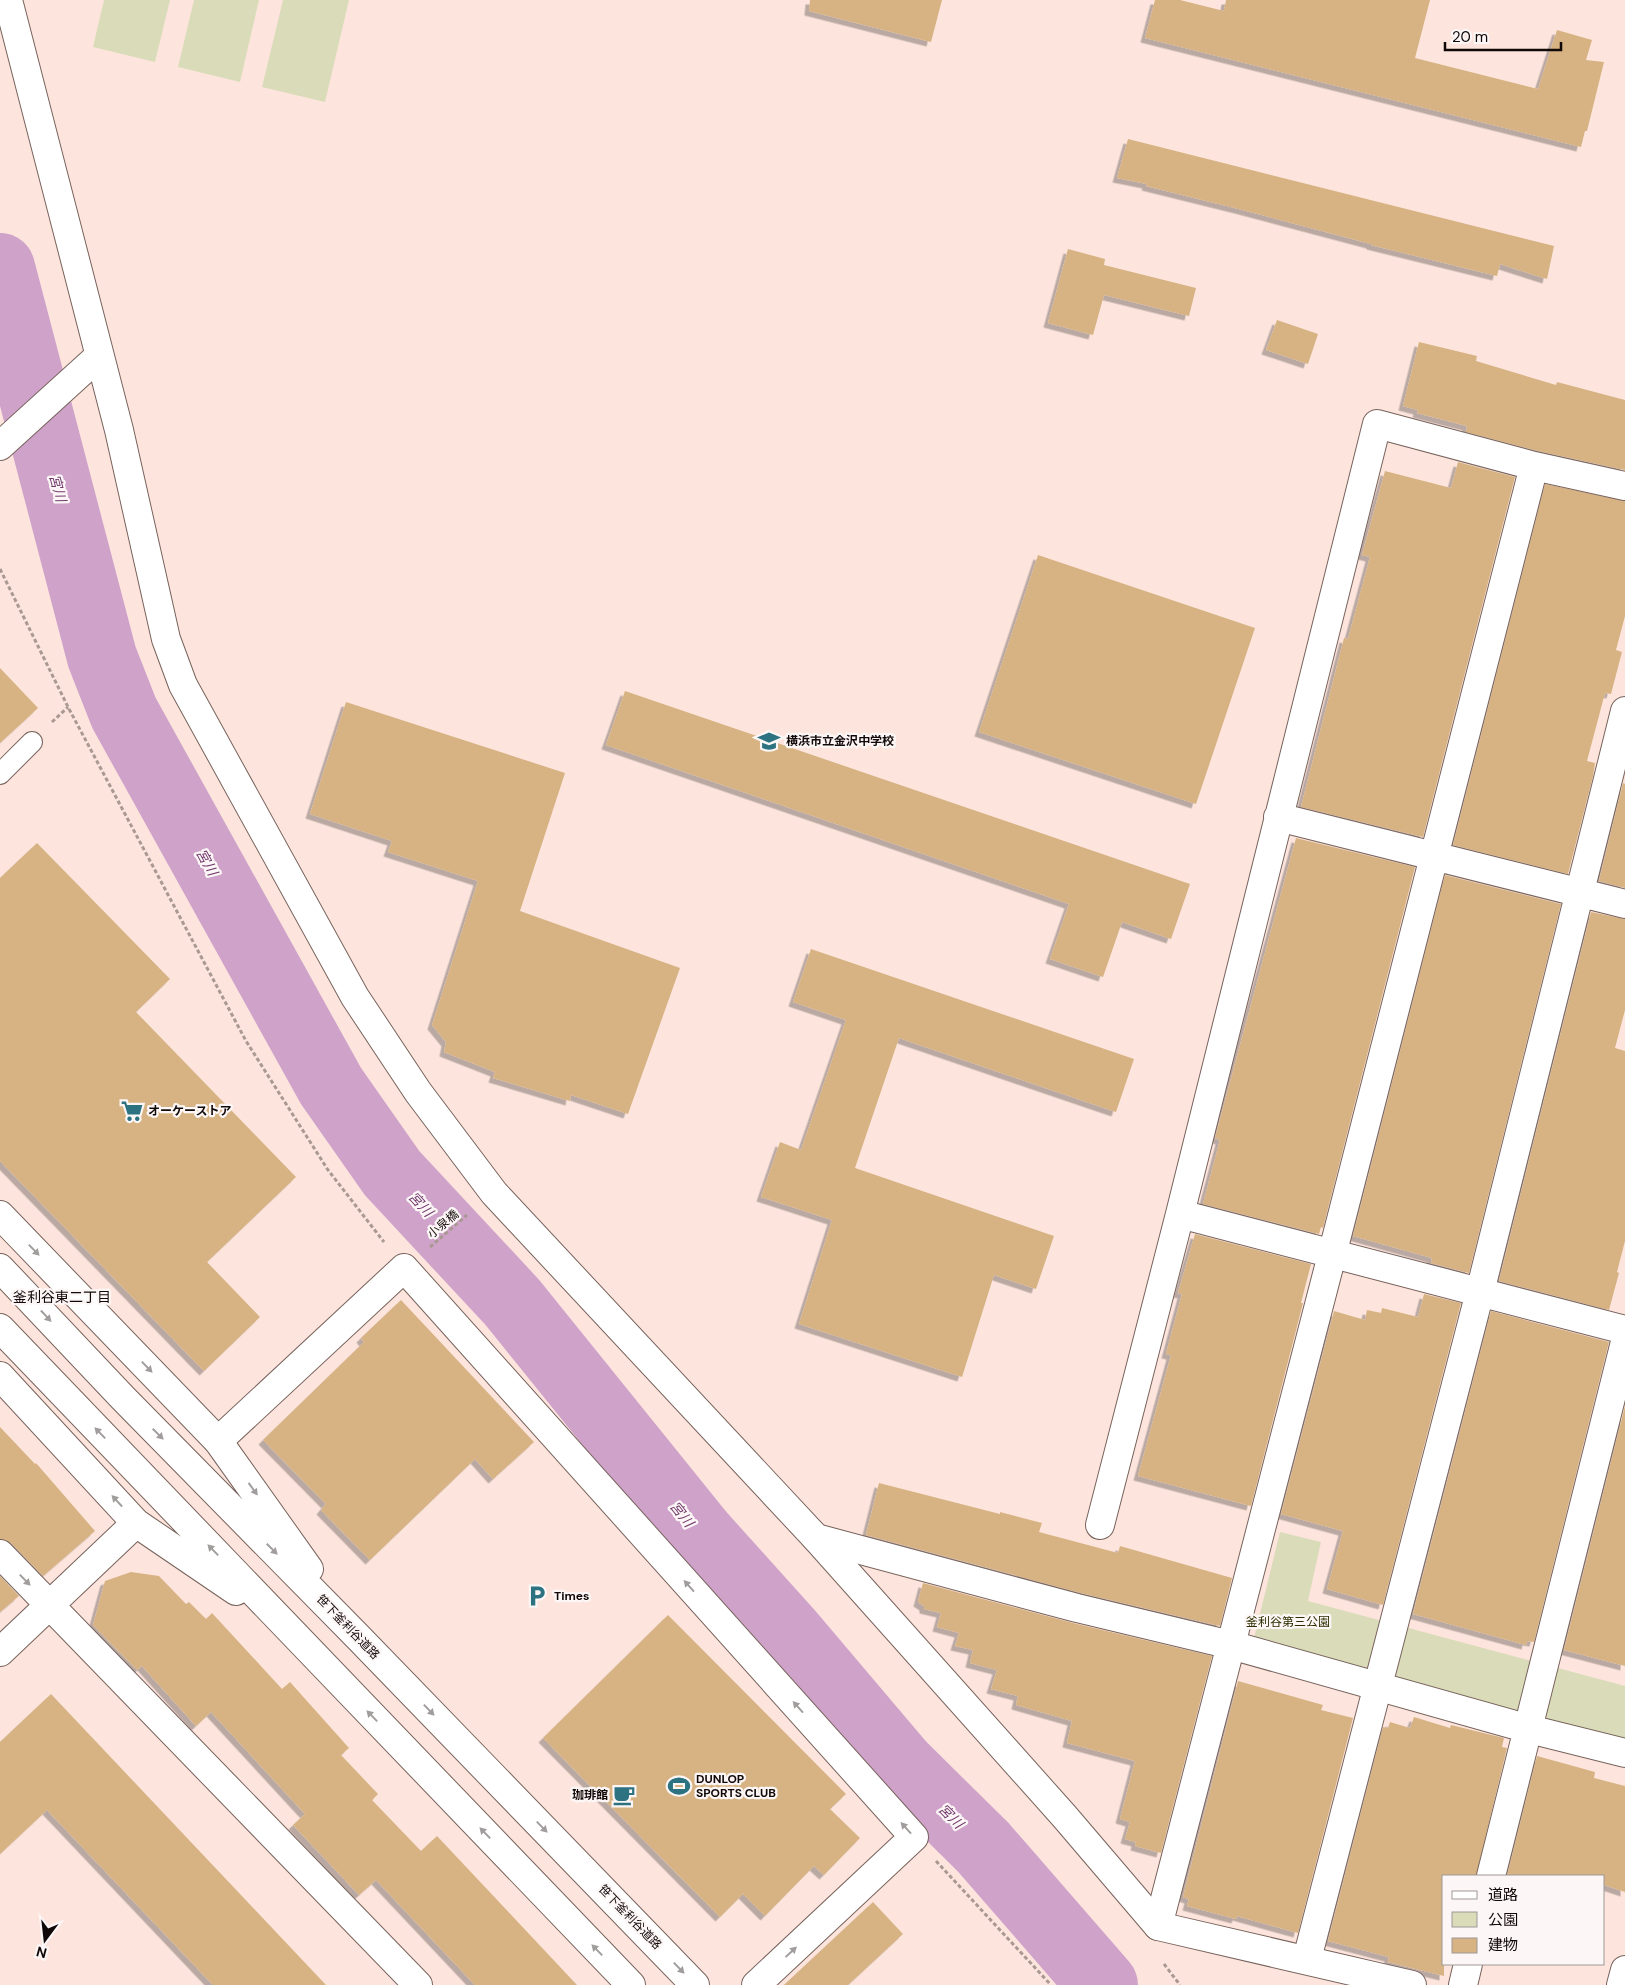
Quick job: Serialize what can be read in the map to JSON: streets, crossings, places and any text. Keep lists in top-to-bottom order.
{
  "streets": {
    "street": ["笹下釜利谷道路"],
    "path": ["小泉橋"]
  },
  "districts": ["釜利谷東二丁目"],
  "water": ["宮川"],
  "parks": ["釜利谷第三公園"],
  "places": {
    "school or university": ["横浜市立金沢中学校"],
    "supermarket": ["オーケーストア"],
    "parking": ["Times"],
    "sports": ["DUNLOP SPORTS CLUB"],
    "cafe": ["珈琲館"]
  },
  "legend": ["道路", "公園", "建物"],
  "scale_bar": "20 m",
  "north": "bottom"
}
